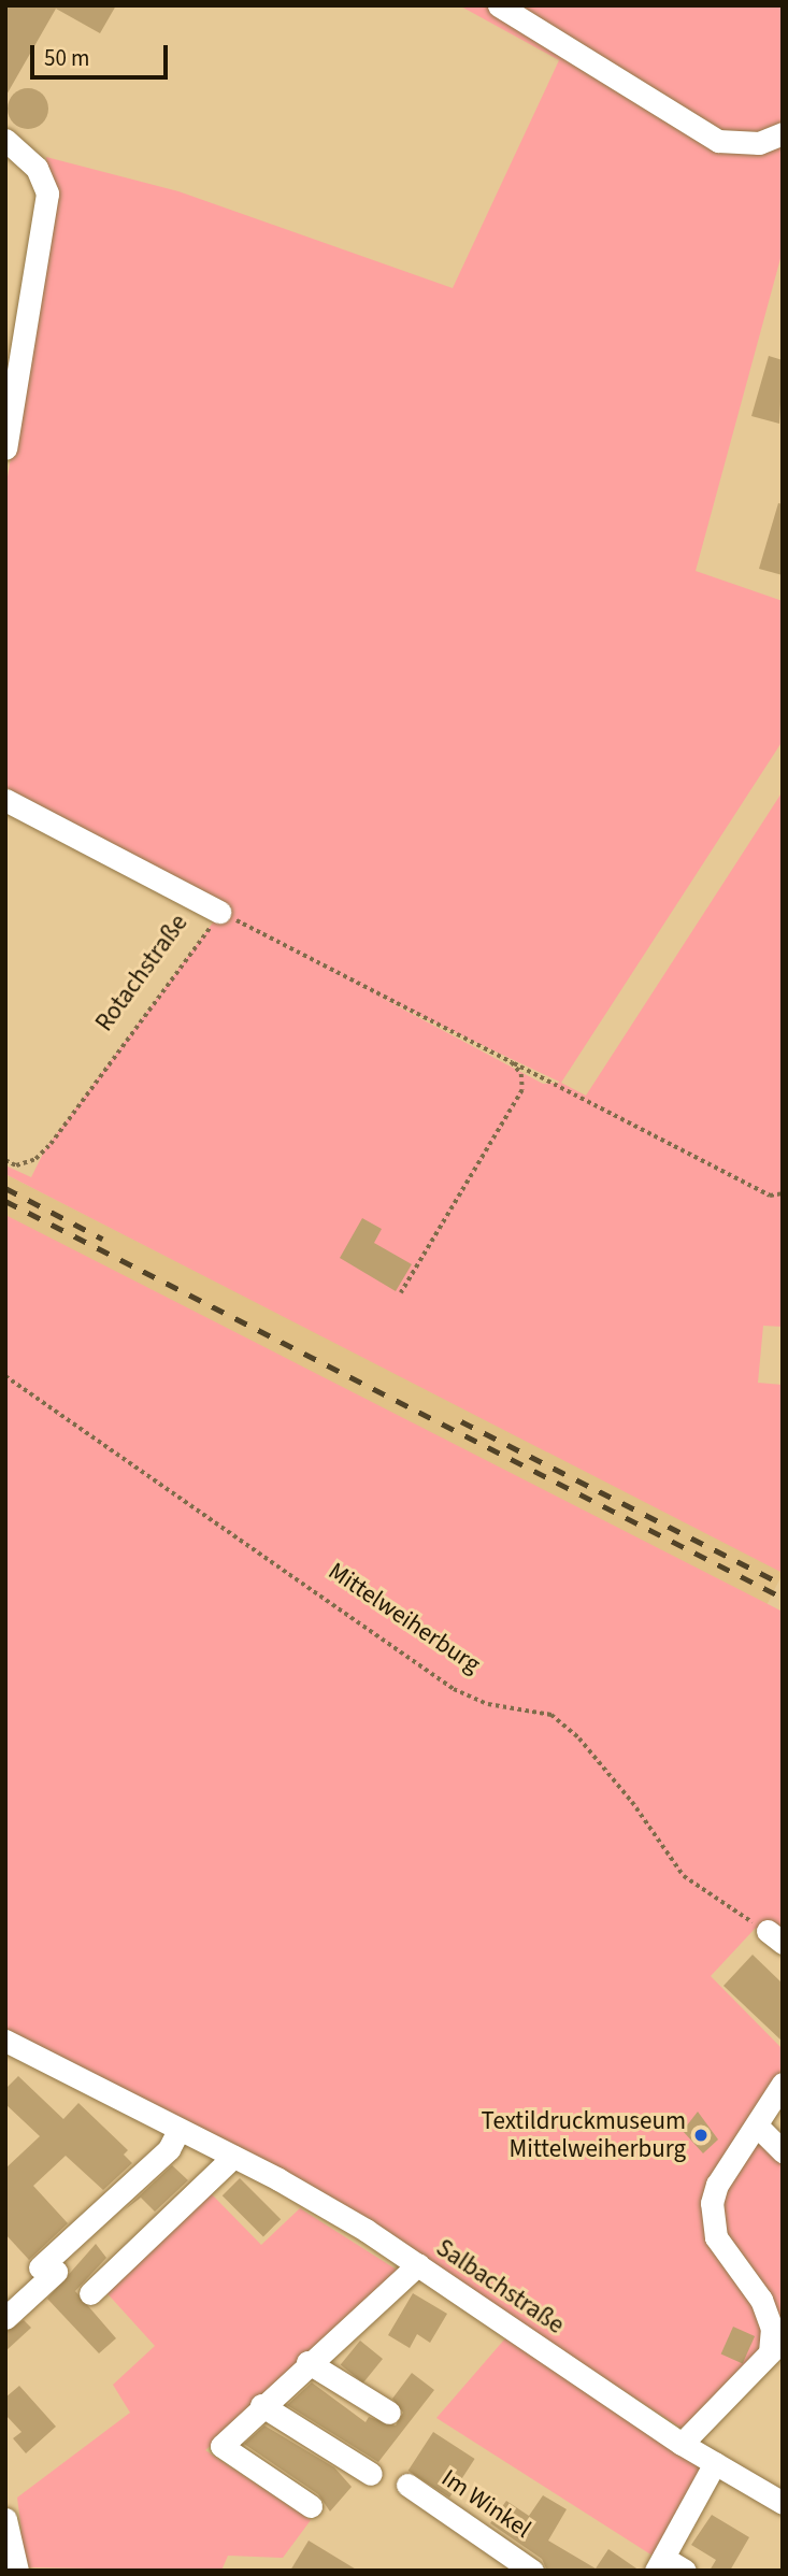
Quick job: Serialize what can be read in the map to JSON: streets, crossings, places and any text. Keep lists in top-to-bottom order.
{
  "streets": {
    "street": ["Rotachstraße", "Salbachstraße", "Im Winkel"],
    "path": ["Mittelweiherburg"]
  },
  "places": ["Textildruckmuseum Mittelweiherburg"],
  "scale_bar": "50 m"
}
